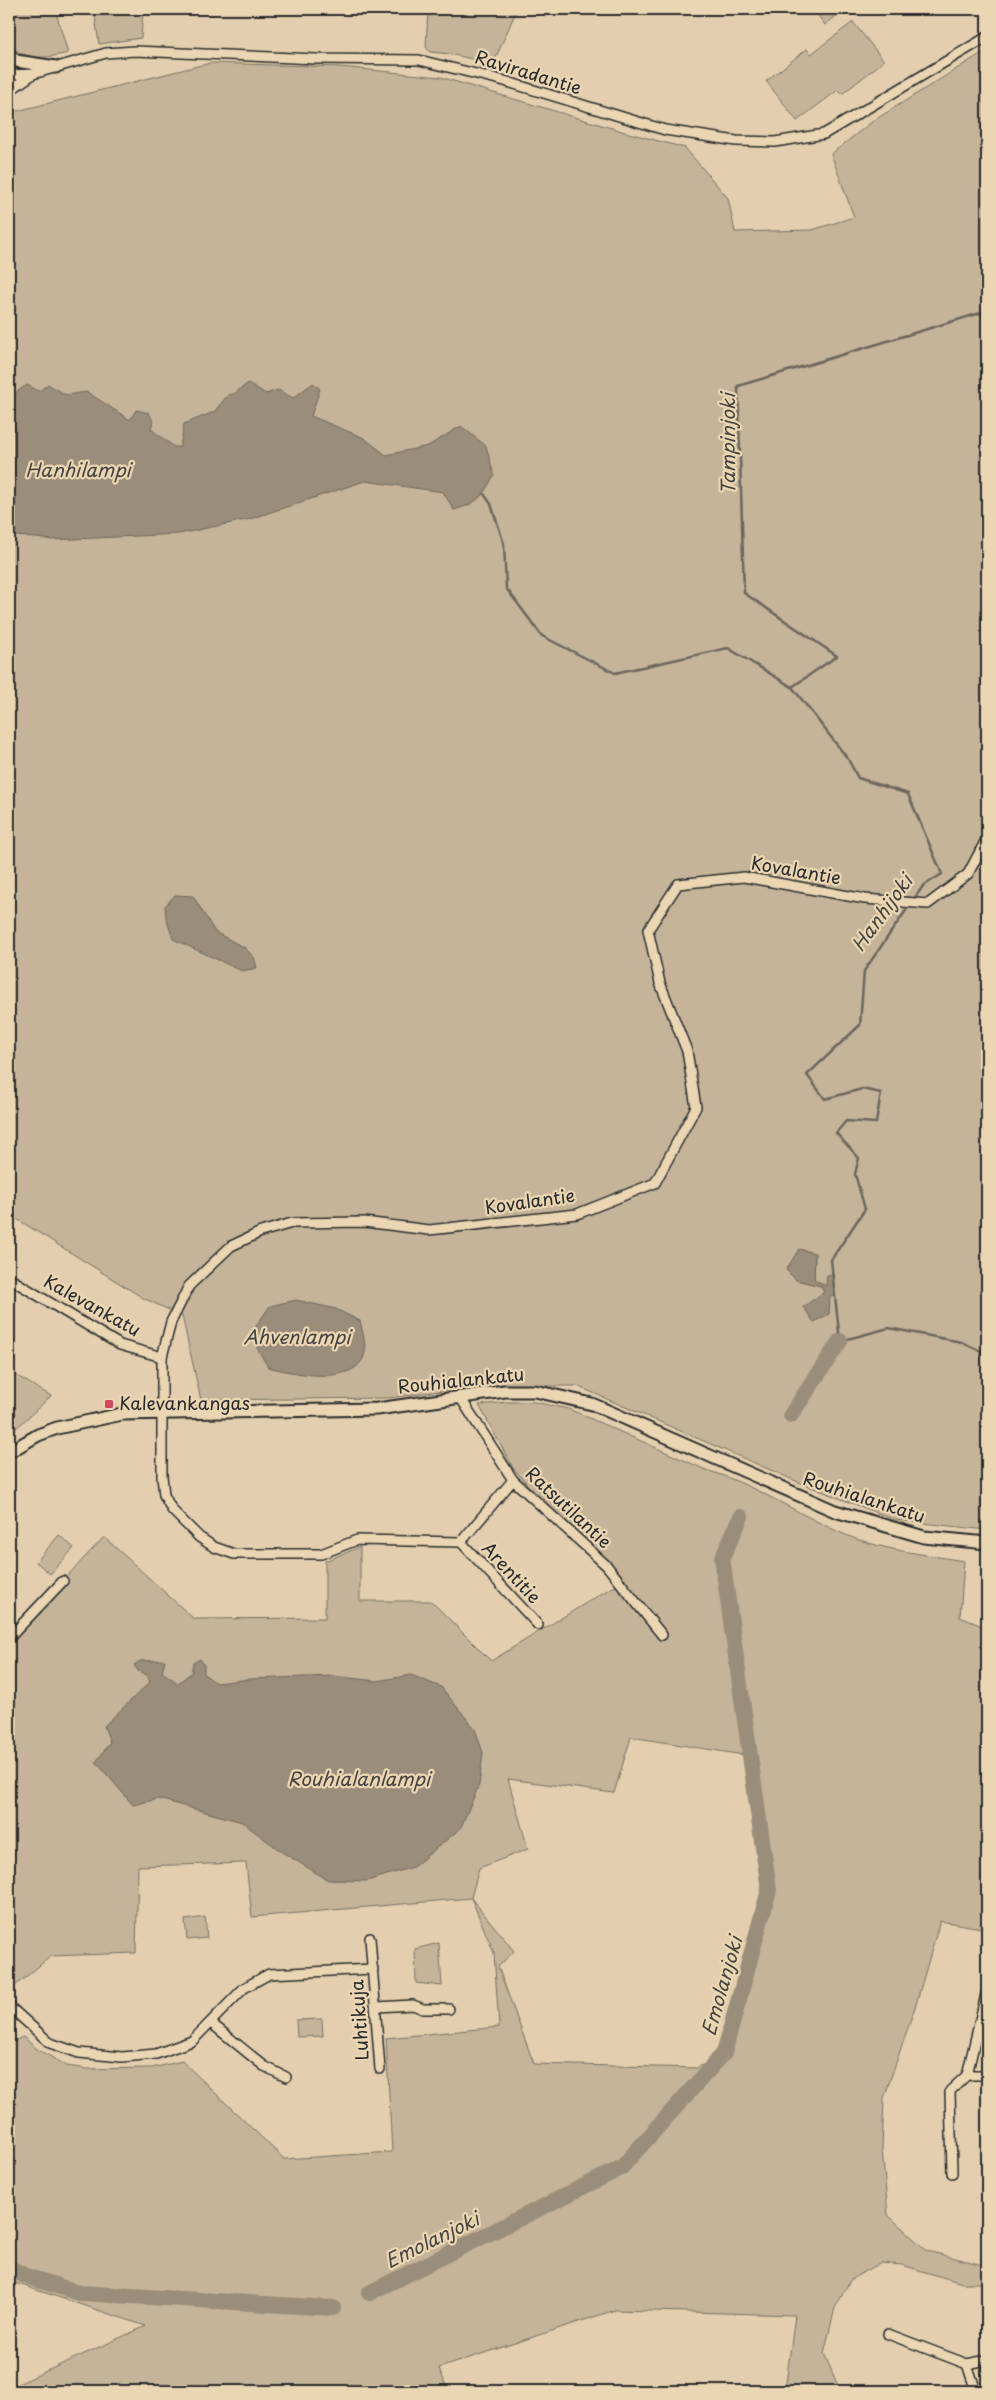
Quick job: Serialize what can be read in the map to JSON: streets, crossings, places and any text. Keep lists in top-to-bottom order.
{
  "streets": {
    "street": [
      "Raviradantie",
      "Kovalantie",
      "Kalevankatu",
      "Rouhialankatu",
      "Ratsutilantie",
      "Arentitie",
      "Luhtikuja"
    ]
  },
  "crossings": [
    ["Kovalantie", "Kalevankatu"],
    ["Kovalantie", "Rouhialankatu"],
    ["Kovalantie", "Arentitie"],
    ["Rouhialankatu", "Ratsutilantie"]
  ],
  "water": [
    "Tampinjoki",
    "Hanhilampi",
    "Hanhijoki",
    "Ahvenlampi",
    "Rouhialanlampi",
    "Emolanjoki"
  ],
  "places": {
    "transit": ["Kalevankangas"]
  }
}
